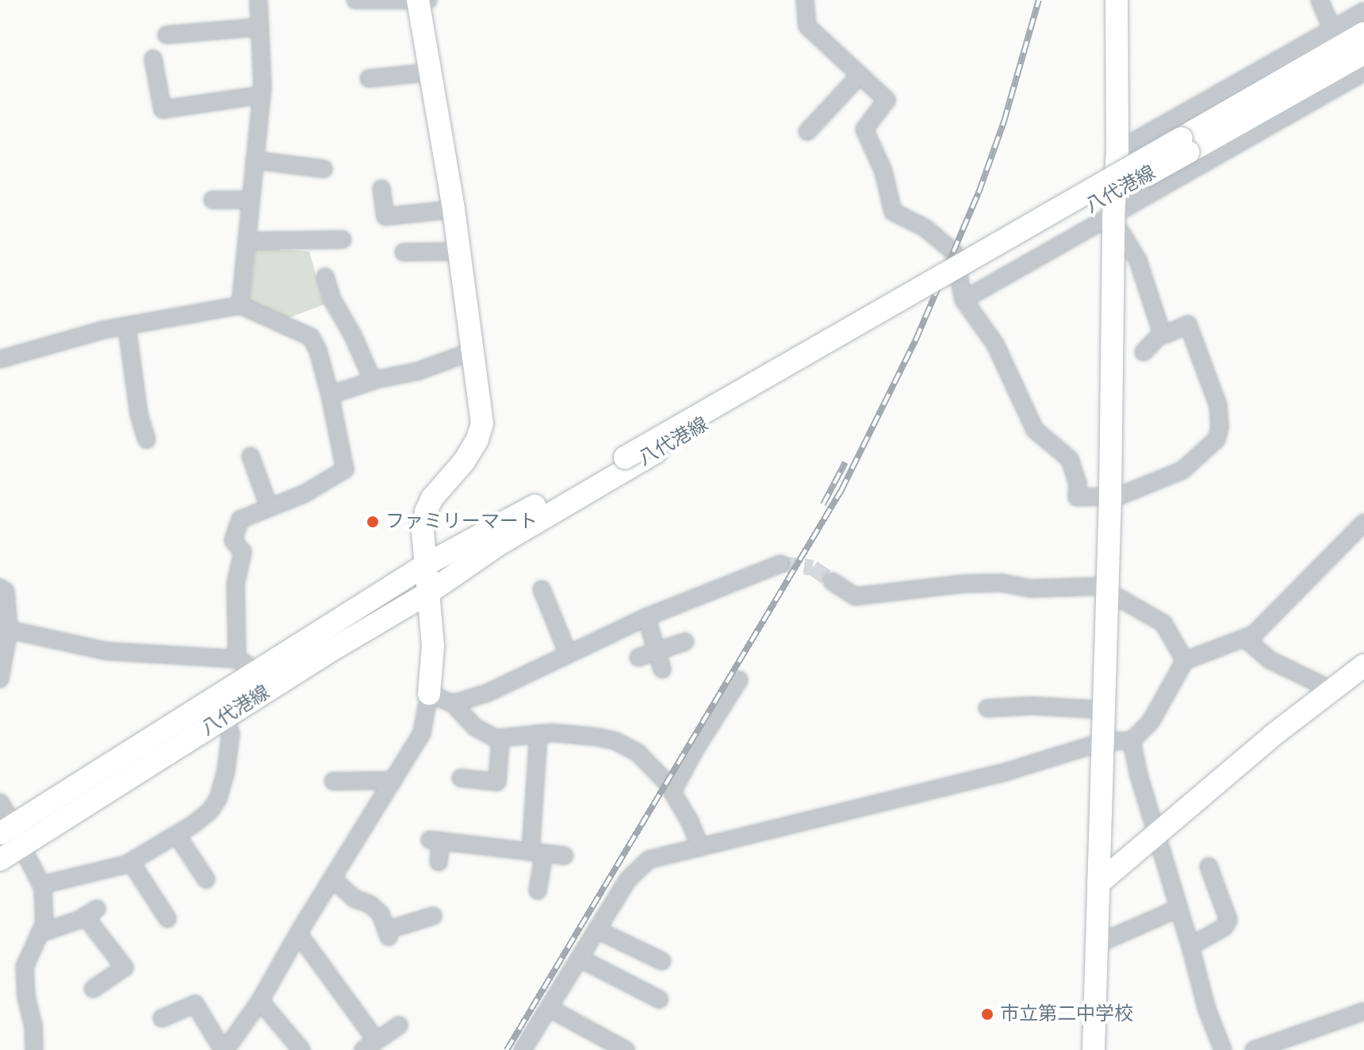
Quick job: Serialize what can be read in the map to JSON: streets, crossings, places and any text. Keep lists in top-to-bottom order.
{
  "streets": {
    "main road": ["八代港線"]
  },
  "places": ["ファミリーマート", "市立第二中学校"]
}
